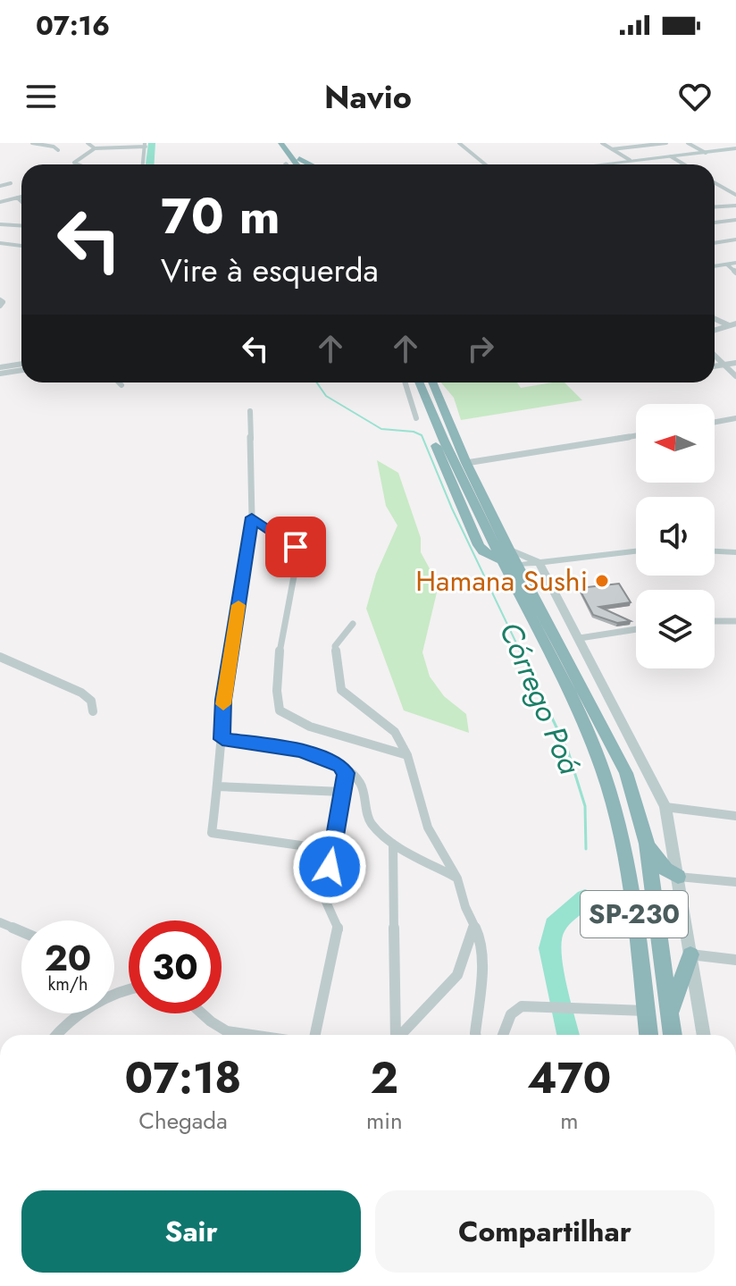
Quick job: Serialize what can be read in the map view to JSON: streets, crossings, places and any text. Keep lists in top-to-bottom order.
{
  "streets": {
    "highway": ["SP-230"]
  },
  "water": ["Córrego Poá"],
  "places": ["Hamana Sushi"],
  "north": "left",
  "page": {
    "status": "07:16",
    "header": "Navio",
    "turn": ["70 m", "Vire à esquerda"],
    "speed": "20 km/h",
    "limit": "30",
    "eta": [
      "07:18",
      "Chegada",
      "2",
      "min",
      "470",
      "m"
    ],
    "buttons": ["Sair", "Compartilhar"]
  }
}
